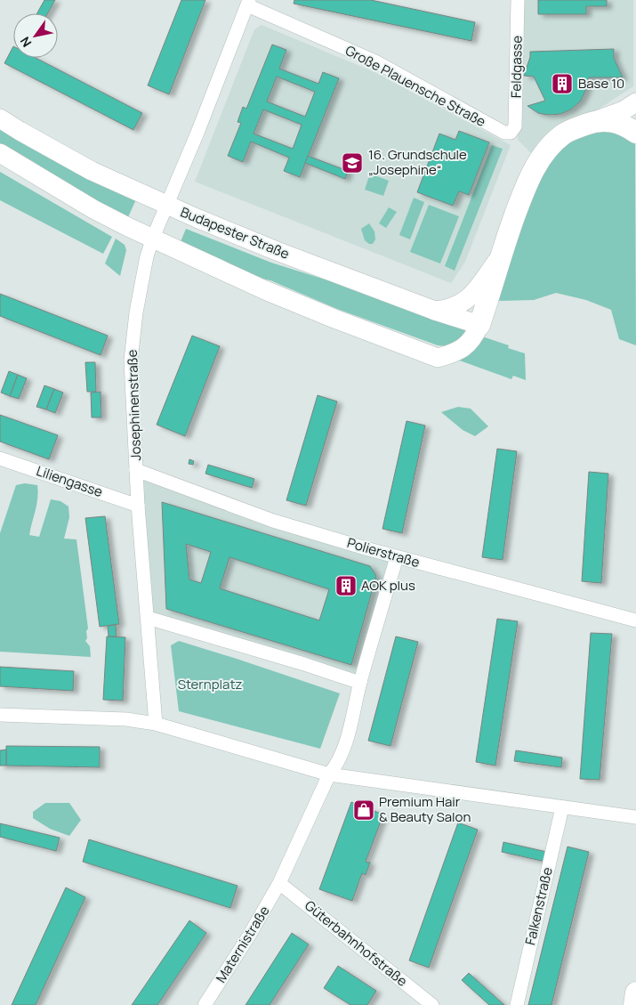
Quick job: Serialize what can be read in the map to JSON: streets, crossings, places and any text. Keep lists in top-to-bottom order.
{
  "streets": {
    "main road": ["Budapester Straße"],
    "street": [
      "Feldgasse",
      "Große Plauensche Straße",
      "Josephinenstraße",
      "Liliengasse",
      "Polierstraße",
      "Falkenstraße",
      "Güterbahnhofstraße",
      "Maternistraße"
    ]
  },
  "crossings": [
    ["Feldgasse", "Große Plauensche Straße"],
    ["Große Plauensche Straße", "Josephinenstraße"],
    ["Budapester Straße", "Josephinenstraße"],
    ["Josephinenstraße", "Liliengasse"],
    ["Josephinenstraße", "Polierstraße"],
    ["Güterbahnhofstraße", "Maternistraße"]
  ],
  "parks": ["Sternplatz"],
  "places": {
    "building": ["Base 10", "AOK plus"],
    "school or university": ["16. Grundschule „Josephine“"],
    "shop": ["Premium Hair & Beauty Salon"]
  },
  "north": "bottom left"
}
